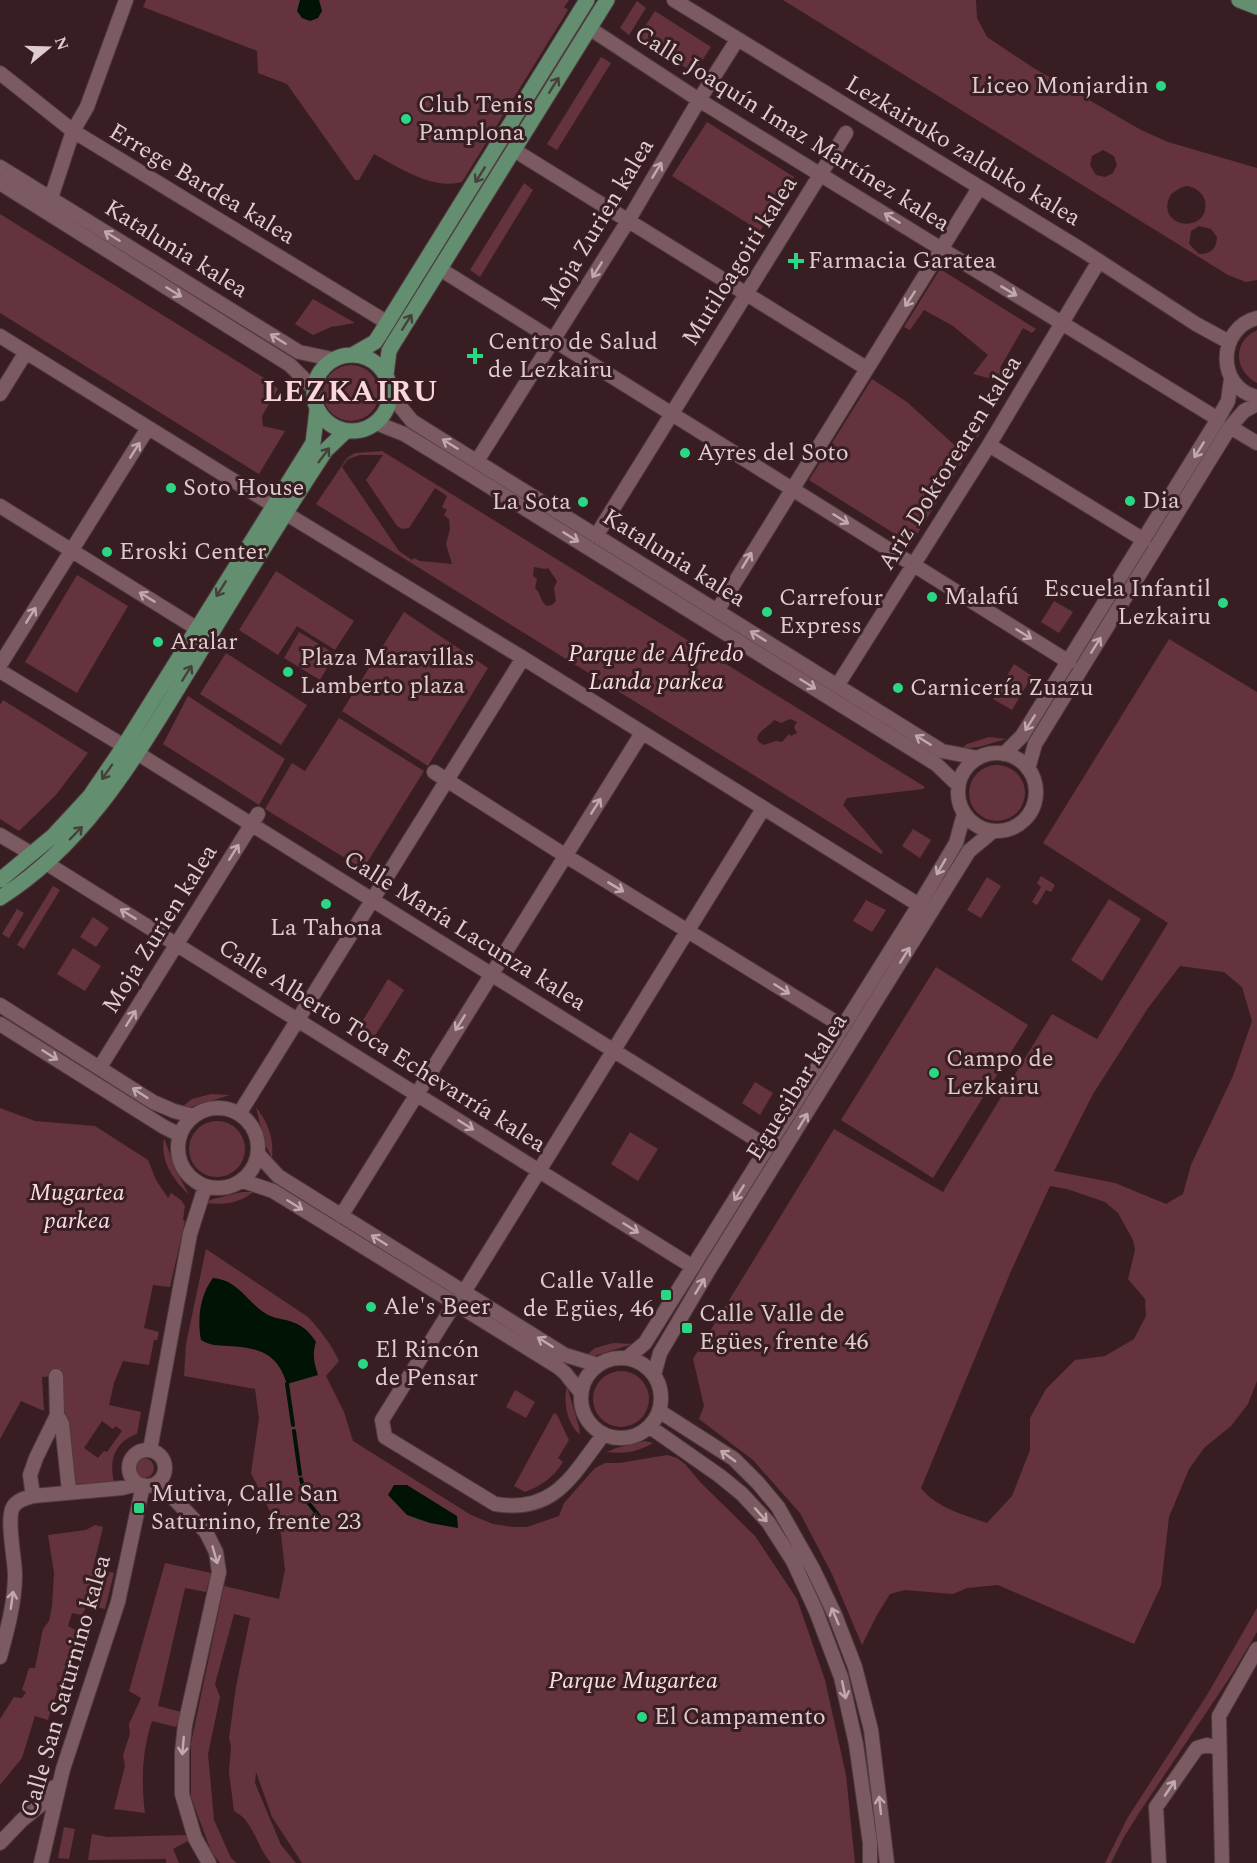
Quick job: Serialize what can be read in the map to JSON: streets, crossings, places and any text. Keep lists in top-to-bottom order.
{
  "streets": {
    "street": [
      "Calle Joaquín Imaz Martínez kalea",
      "Lezkairuko zalduko kalea",
      "Errege Bardea kalea",
      "Moja Zurien kalea",
      "Katalunia kalea",
      "Mutiloagoiti kalea",
      "Ariz Doktorearen kalea",
      "Calle María Lacunza kalea",
      "Calle Alberto Toca Echevarría kalea",
      "Eguesibar kalea",
      "Calle San Saturnino kalea"
    ]
  },
  "crossings": [
    ["Calle Joaquín Imaz Martínez kalea", "Moja Zurien kalea"],
    ["Calle Joaquín Imaz Martínez kalea", "Mutiloagoiti kalea"],
    ["Calle Joaquín Imaz Martínez kalea", "Ariz Doktorearen kalea"],
    ["Lezkairuko zalduko kalea", "Moja Zurien kalea"],
    ["Lezkairuko zalduko kalea", "Ariz Doktorearen kalea"],
    ["Moja Zurien kalea", "Katalunia kalea"],
    ["Moja Zurien kalea", "Calle María Lacunza kalea"],
    ["Moja Zurien kalea", "Calle Alberto Toca Echevarría kalea"],
    ["Katalunia kalea", "Mutiloagoiti kalea"],
    ["Katalunia kalea", "Ariz Doktorearen kalea"],
    ["Katalunia kalea", "Eguesibar kalea"],
    ["Calle María Lacunza kalea", "Eguesibar kalea"],
    ["Calle Alberto Toca Echevarría kalea", "Eguesibar kalea"]
  ],
  "districts": ["LEZKAIRU"],
  "parks": ["Parque de Alfredo Landa parkea", "Mugartea parkea", "Parque Mugartea"],
  "places": {
    "other": [
      "Liceo Monjardin",
      "Club Tenis Pamplona",
      "Ayres del Soto",
      "Soto House",
      "Dia",
      "La Sota",
      "Eroski Center",
      "Malafú",
      "Escuela Infantil Lezkairu",
      "Carrefour Express",
      "Aralar",
      "Plaza Maravillas Lamberto plaza",
      "Carnicería Zuazu",
      "La Tahona",
      "Campo de Lezkairu",
      "Ale's Beer",
      "El Rincón de Pensar",
      "El Campamento"
    ],
    "health": ["Farmacia Garatea", "Centro de Salud de Lezkairu"],
    "transit": ["Calle Valle de Egües, 46", "Calle Valle de Egües, frente 46", "Mutiva, Calle San Saturnino, frente 23"]
  },
  "north": "right"
}
